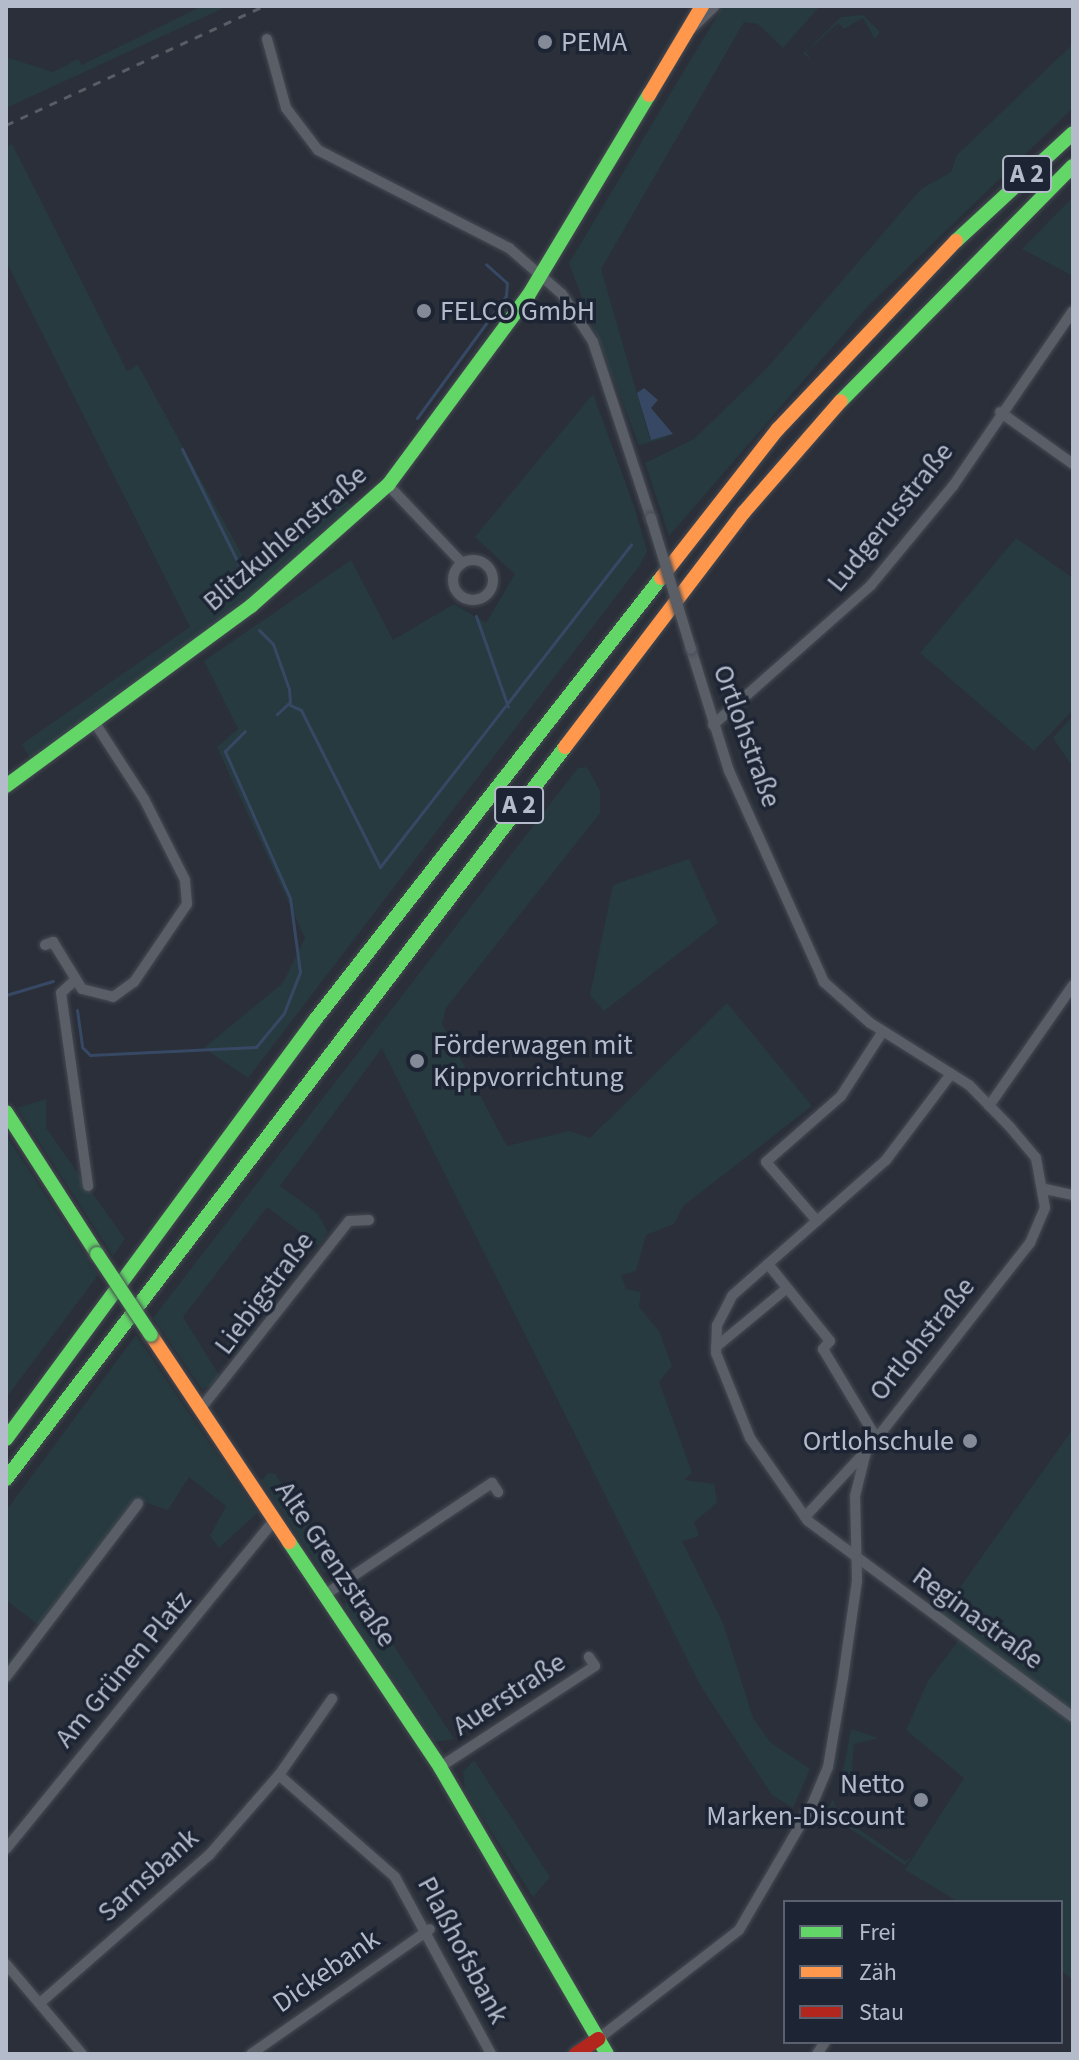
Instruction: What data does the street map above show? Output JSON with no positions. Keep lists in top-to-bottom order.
{
  "streets": {
    "main road": ["A 2", "Blitzkuhlenstraße", "Alte Grenzstraße"],
    "street": [
      "Ludgerusstraße",
      "Ortlohstraße",
      "Liebigstraße",
      "Reginastraße",
      "Am Grünen Platz",
      "Auerstraße",
      "Sarnsbank",
      "Plaßhofsbank",
      "Dickebank"
    ]
  },
  "crossings": [
    ["Ludgerusstraße", "Ortlohstraße"],
    ["Blitzkuhlenstraße", "Ortlohstraße"],
    ["Ortlohstraße", "Alte Grenzstraße"],
    ["Ortlohstraße", "Reginastraße"],
    ["Liebigstraße", "Alte Grenzstraße"],
    ["Alte Grenzstraße", "Am Grünen Platz"],
    ["Alte Grenzstraße", "Auerstraße"],
    ["Sarnsbank", "Plaßhofsbank"],
    ["Plaßhofsbank", "Dickebank"]
  ],
  "places": [
    "PEMA",
    "FELCO GmbH",
    "Förderwagen mit Kippvorrichtung",
    "Ortlohschule",
    "Netto Marken-Discount"
  ],
  "legend": ["Frei", "Zäh", "Stau"]
}
